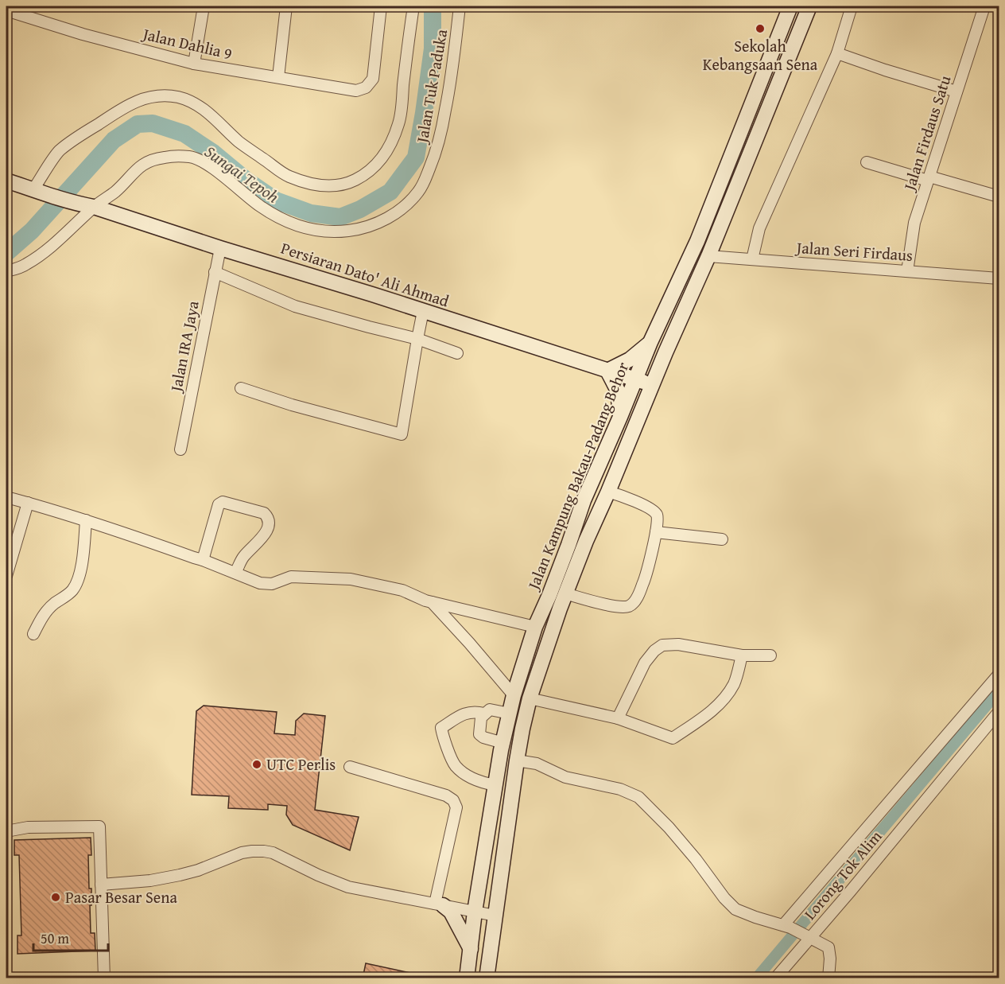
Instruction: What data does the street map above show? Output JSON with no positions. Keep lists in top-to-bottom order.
{
  "streets": {
    "street": [
      "Jalan Dahlia 9",
      "Jalan Tuk Paduka",
      "Jalan Firdaus Satu",
      "Jalan Seri Firdaus",
      "Persiaran Dato' Ali Ahmad",
      "Jalan IRA Jaya",
      "Jalan Kampung Bakau-Padang Behor",
      "Lorong Tok Alim"
    ]
  },
  "crossings": [
    ["Jalan Tuk Paduka", "Persiaran Dato' Ali Ahmad"],
    ["Jalan Firdaus Satu", "Jalan Seri Firdaus"],
    ["Jalan Seri Firdaus", "Jalan Kampung Bakau-Padang Behor"],
    ["Persiaran Dato' Ali Ahmad", "Jalan IRA Jaya"],
    ["Persiaran Dato' Ali Ahmad", "Jalan Kampung Bakau-Padang Behor"],
    ["Jalan Kampung Bakau-Padang Behor", "Lorong Tok Alim"]
  ],
  "water": ["Sungai Tepoh"],
  "places": ["Sekolah Kebangsaan Sena", "UTC Perlis", "Pasar Besar Sena"],
  "scale_bar": "50 m"
}
